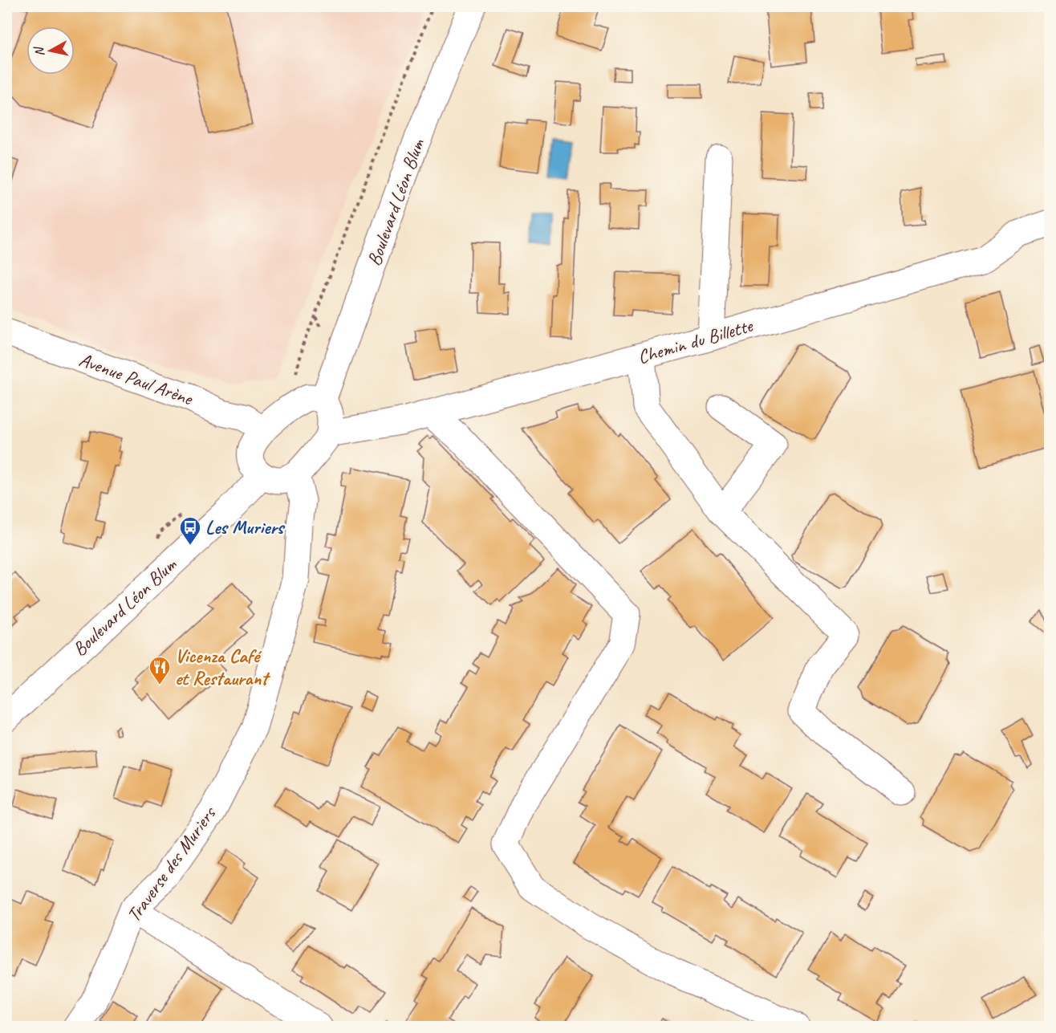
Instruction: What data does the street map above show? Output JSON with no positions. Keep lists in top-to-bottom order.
{
  "streets": {
    "street": [
      "Boulevard Léon Blum",
      "Chemin du Billette",
      "Avenue Paul Arène",
      "Traverse des Muriers"
    ]
  },
  "places": {
    "bus stop": ["Les Muriers"],
    "restaurant": ["Vicenza Café et Restaurant"]
  },
  "north": "left"
}
